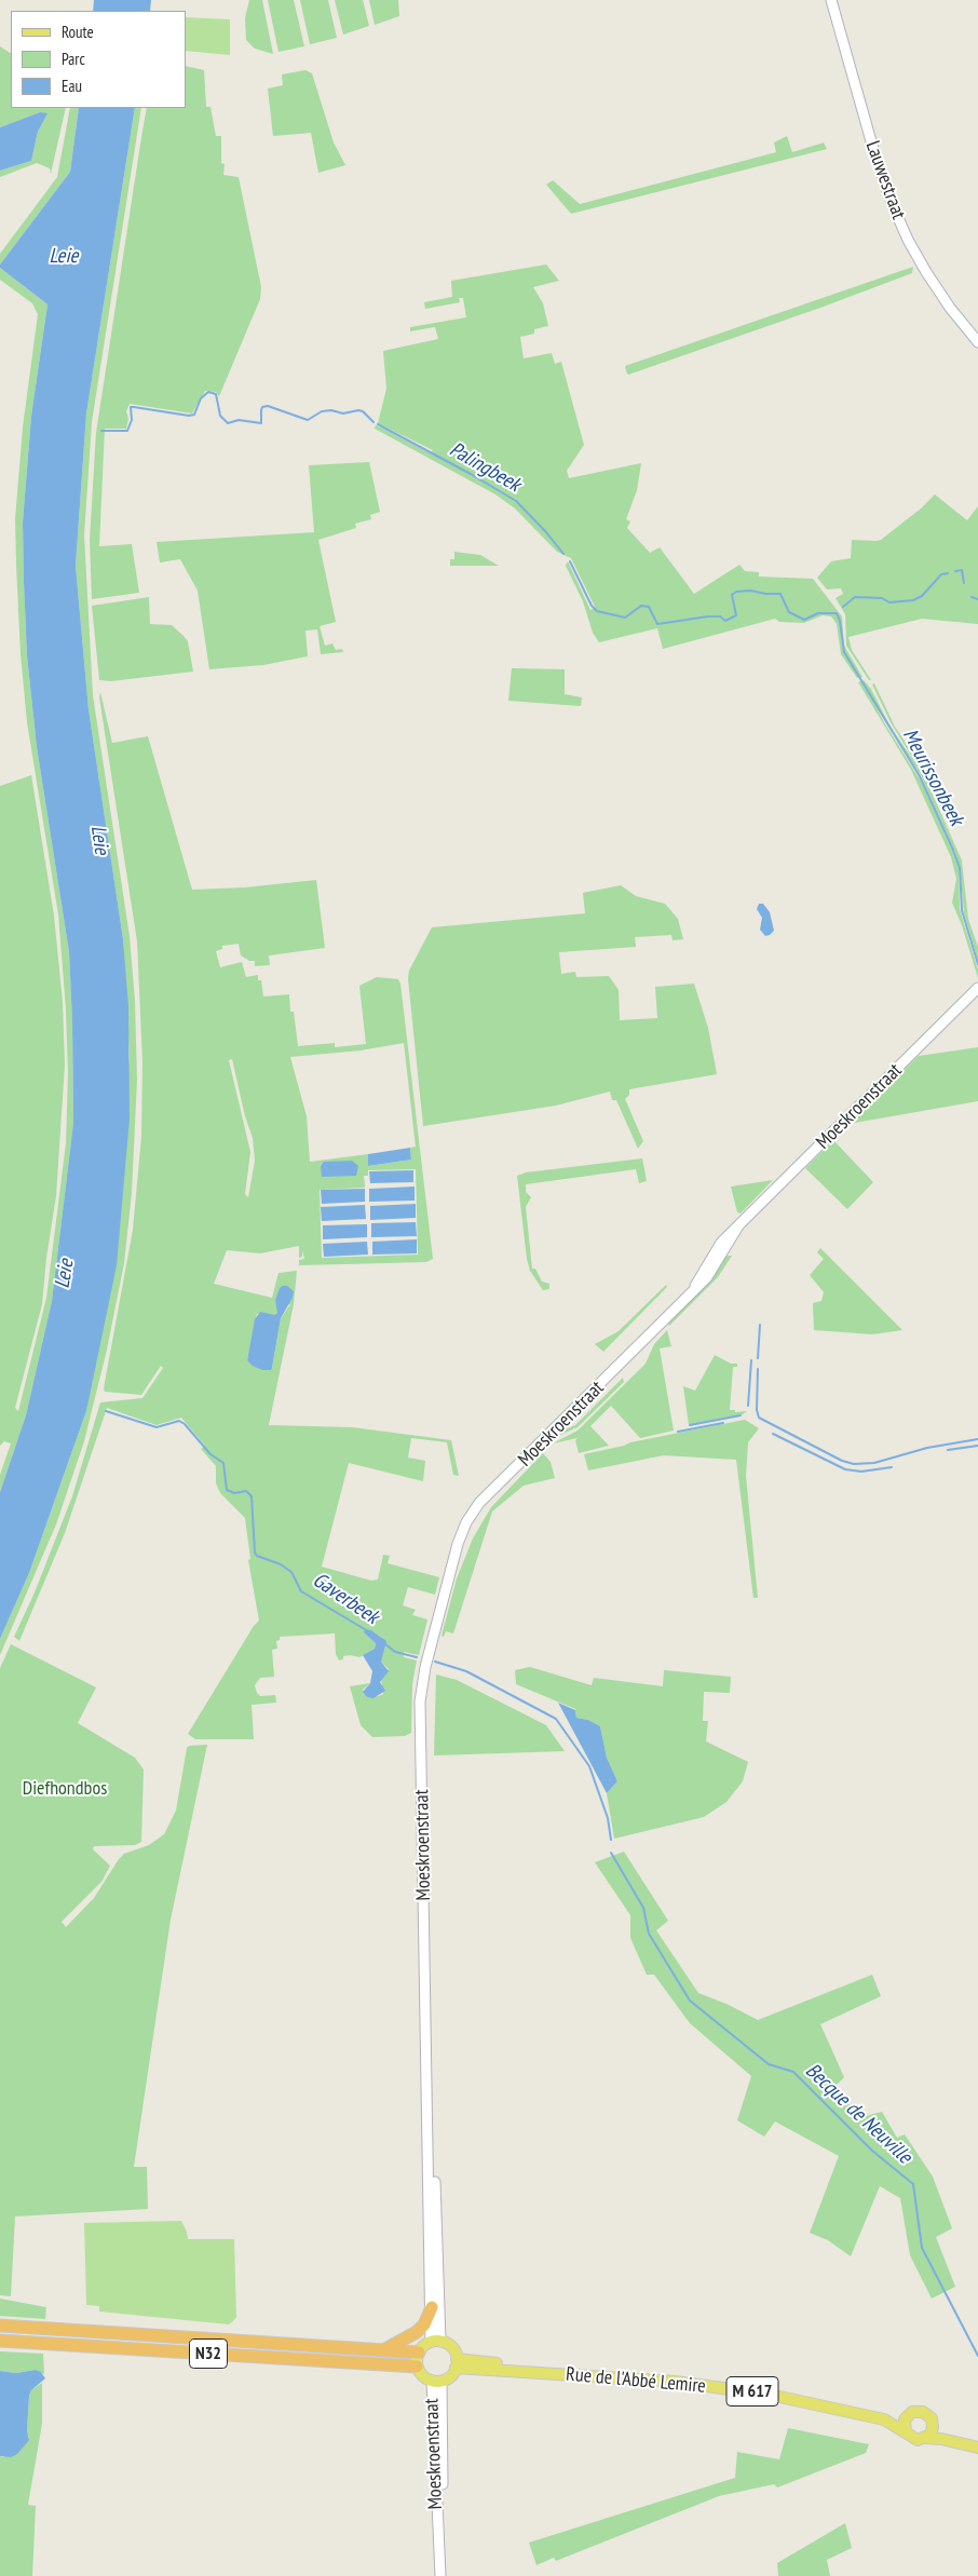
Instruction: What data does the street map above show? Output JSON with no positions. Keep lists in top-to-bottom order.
{
  "streets": {
    "highway": ["N32"],
    "main road": [
      "Lauwestraat",
      "Moeskroenstraat",
      "Rue de l'Abbé Lemire",
      "M 617"
    ]
  },
  "crossings": [
    ["Moeskroenstraat", "N32"],
    ["Moeskroenstraat", "Rue de l'Abbé Lemire"],
    ["N32", "Rue de l'Abbé Lemire"]
  ],
  "water": [
    "Leie",
    "Palingbeek",
    "Meurissonbeek",
    "Gaverbeek",
    "Becque de Neuville"
  ],
  "parks": ["Diefhondbos"],
  "legend": ["Route", "Parc", "Eau"]
}
